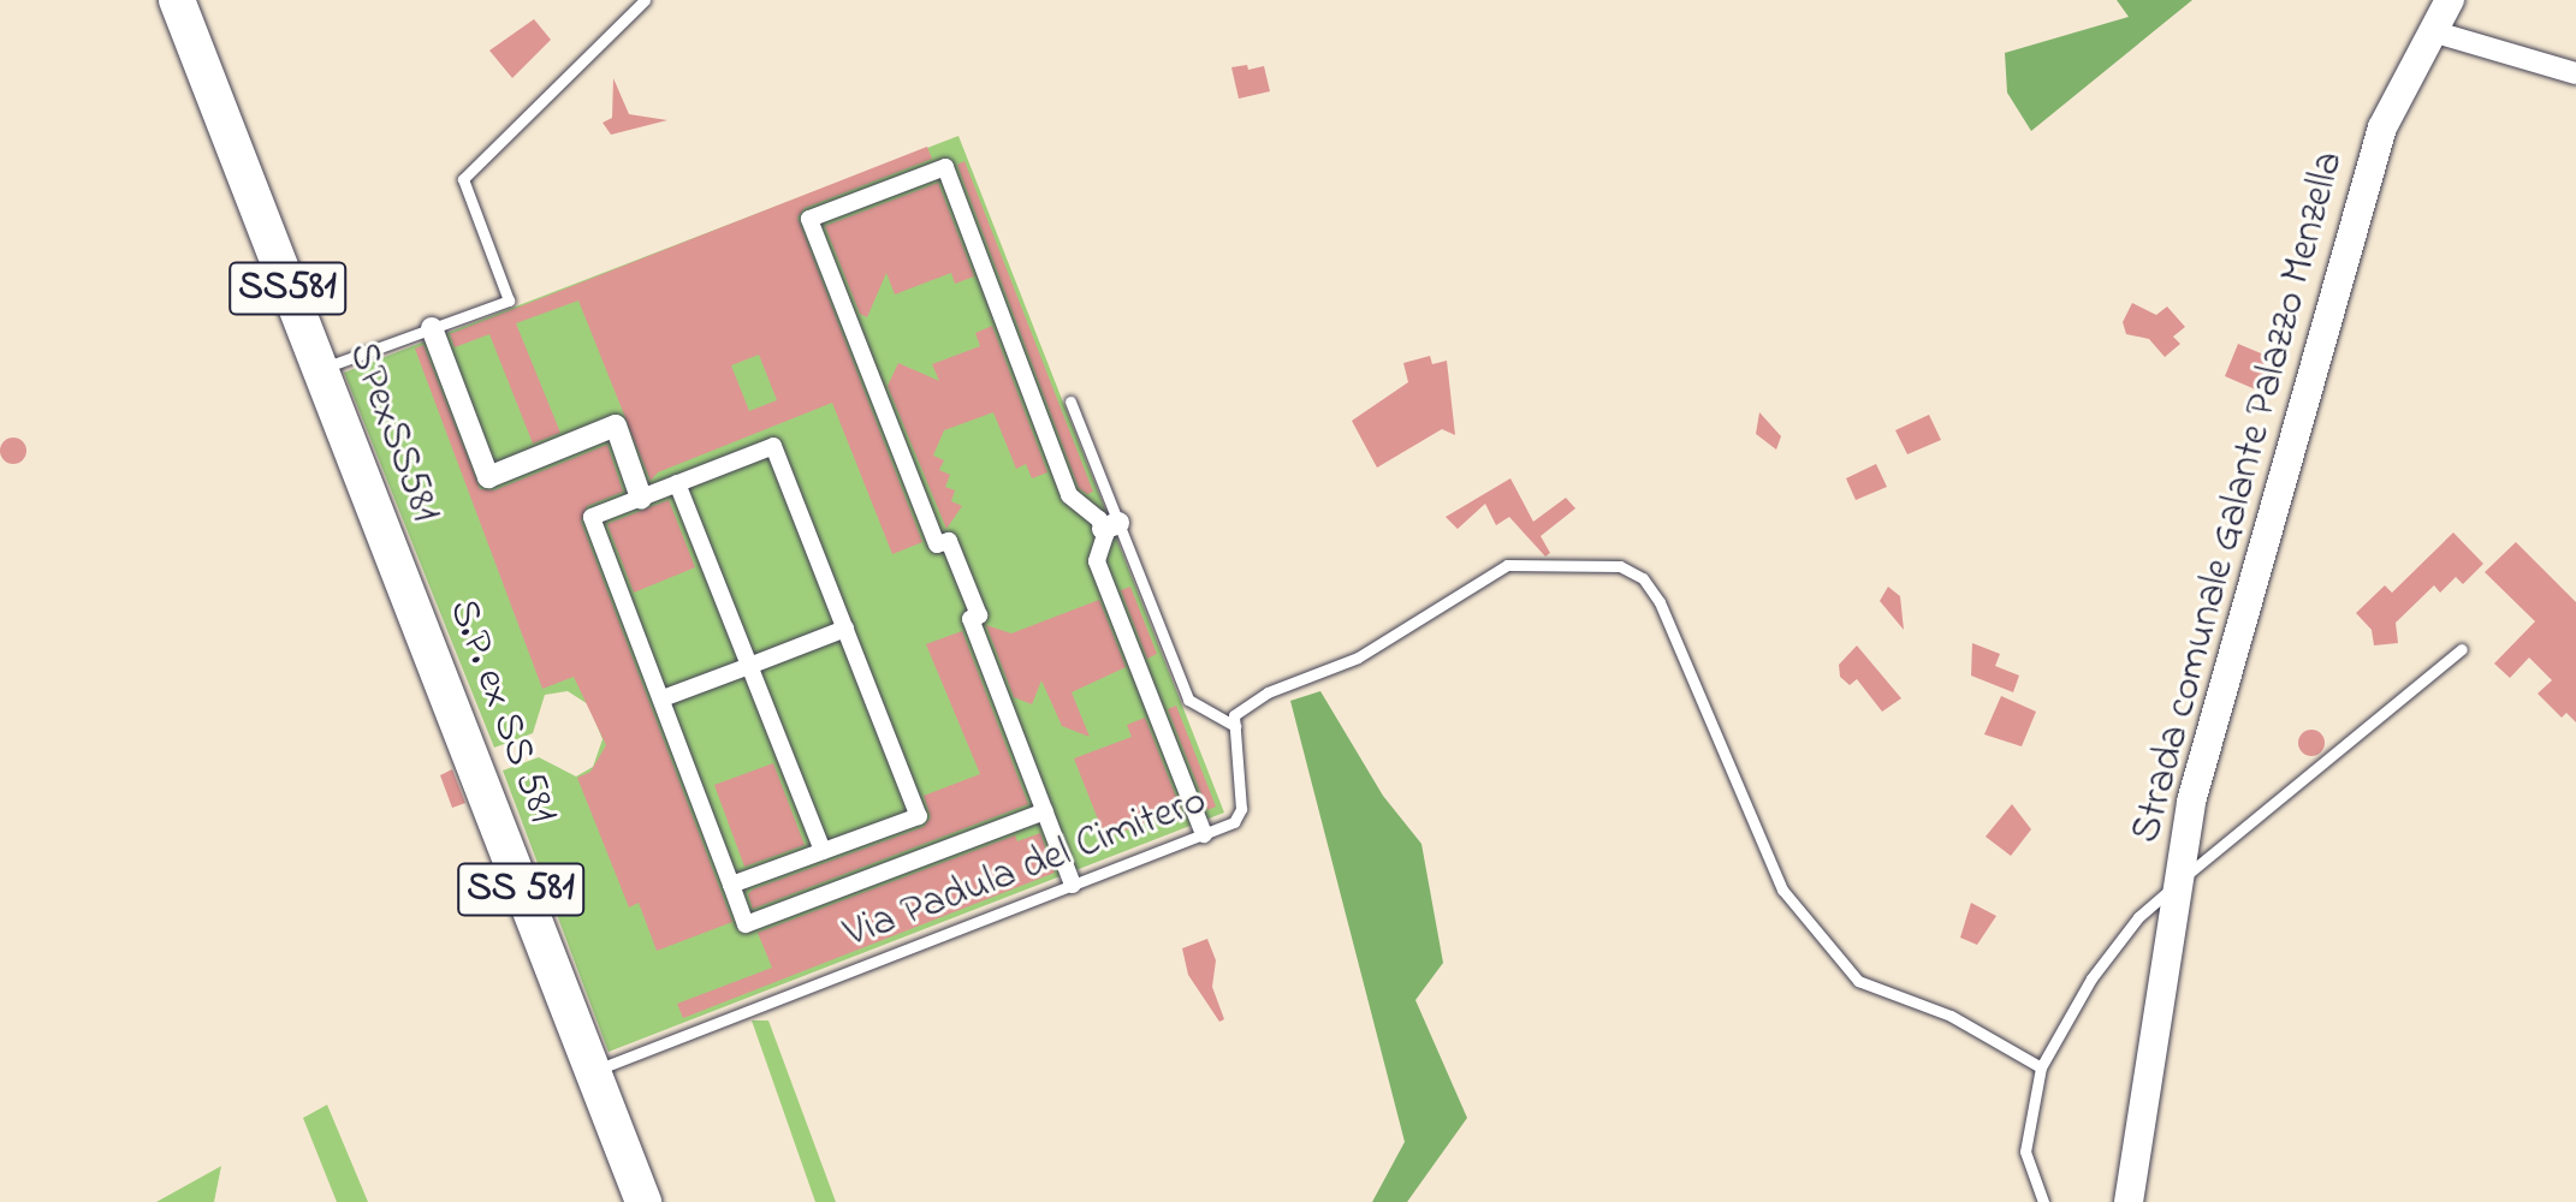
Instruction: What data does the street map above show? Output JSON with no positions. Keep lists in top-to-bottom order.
{
  "streets": {
    "main road": [
      "SS581",
      "SPexSS581",
      "S.P. ex SS 581",
      "SS 581"
    ],
    "street": ["Strada comunale Galante Palazzo Menzella"],
    "lane": ["Via Padula del Cimitero"]
  },
  "crossings": [
    ["SPexSS581", "S.P. ex SS 581"],
    ["S.P. ex SS 581", "Via Padula del Cimitero"]
  ]
}
